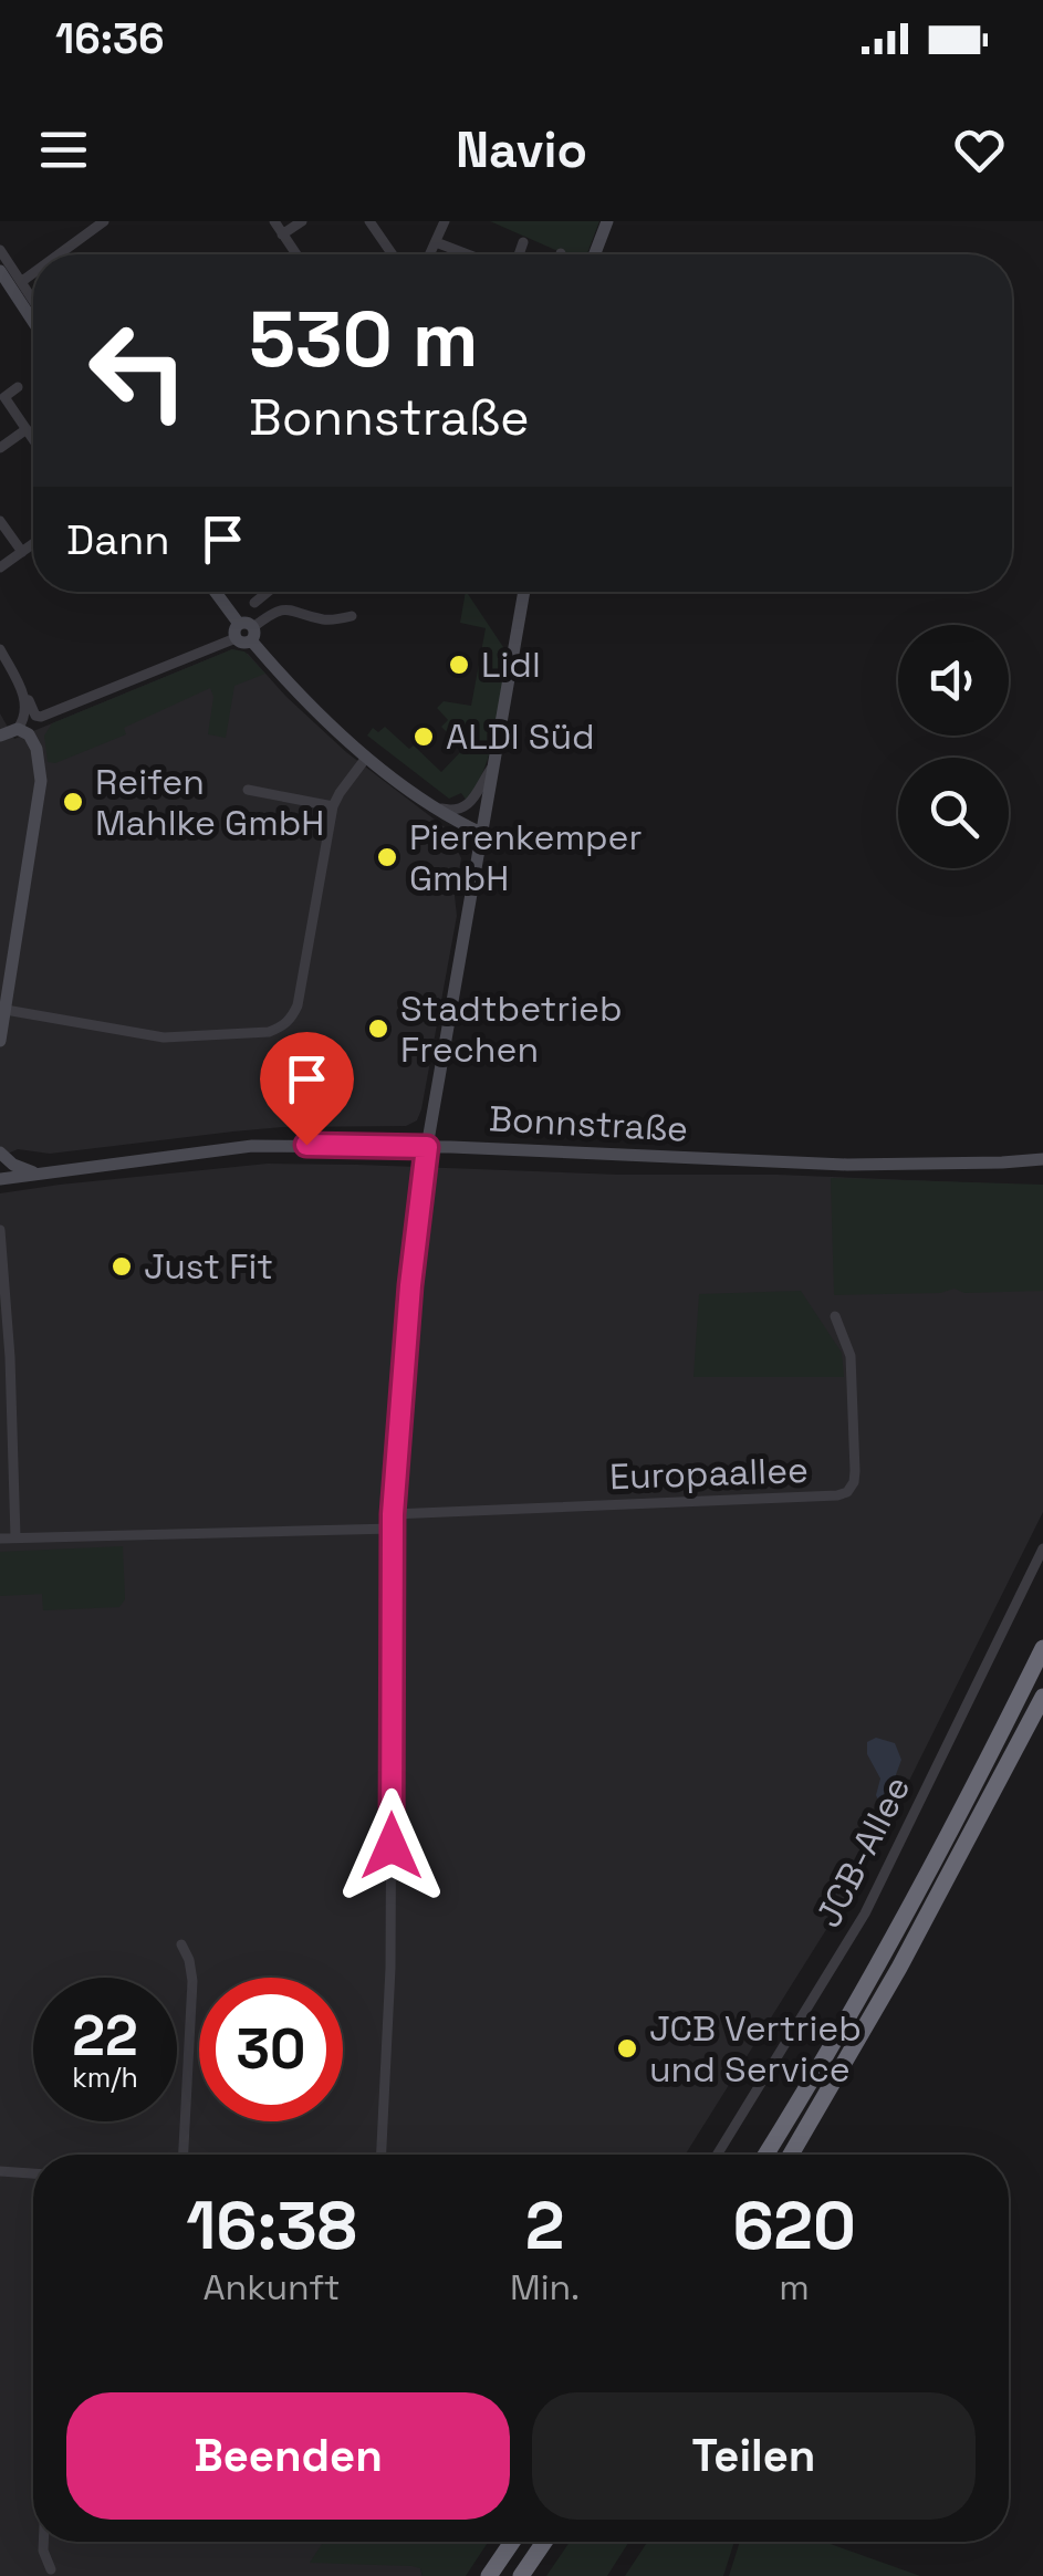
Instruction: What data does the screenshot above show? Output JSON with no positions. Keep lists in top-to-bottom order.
{
  "streets": {
    "street": ["Bonnstraße", "Europaallee", "JCB-Allee"]
  },
  "places": [
    "Lidl",
    "ALDI Süd",
    "Reifen Mahlke GmbH",
    "Pierenkemper GmbH",
    "Stadtbetrieb Frechen",
    "Just Fit",
    "JCB Vertrieb und Service"
  ],
  "page": {
    "status": "16:36",
    "header": "Navio",
    "turn": ["530 m", "Bonnstraße"],
    "then": "Dann",
    "speed": "22 km/h",
    "limit": "30",
    "eta": [
      "16:38",
      "Ankunft",
      "2",
      "Min.",
      "620",
      "m"
    ],
    "buttons": ["Beenden", "Teilen"]
  }
}
